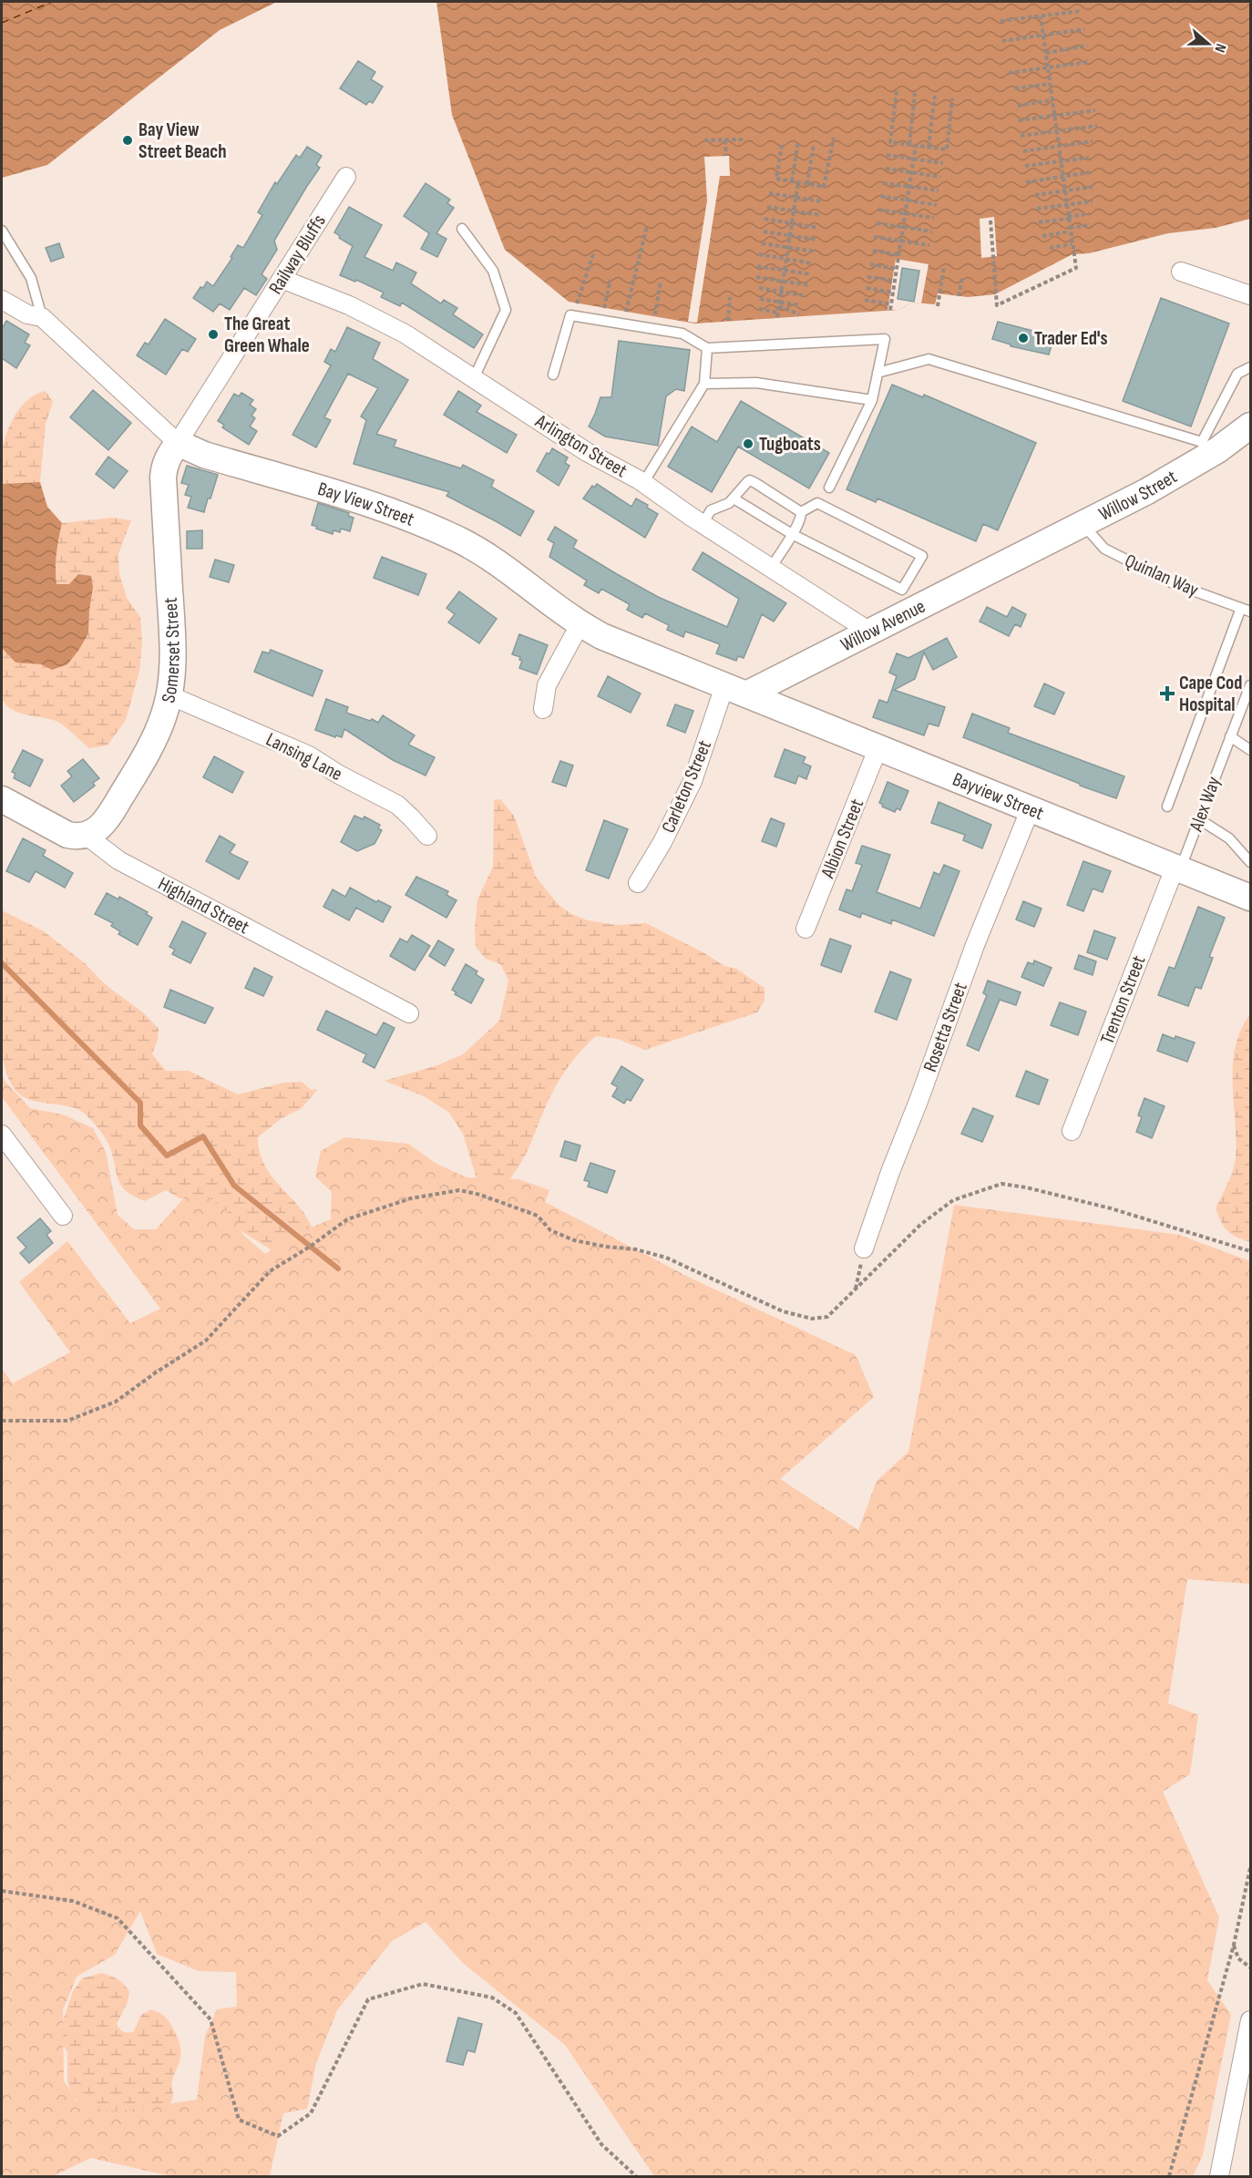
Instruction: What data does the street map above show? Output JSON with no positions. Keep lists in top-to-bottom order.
{
  "streets": {
    "street": [
      "Railway Bluffs",
      "Arlington Street",
      "Willow Street",
      "Bay View Street",
      "Willow Avenue",
      "Somerset Street",
      "Lansing Lane",
      "Carleton Street",
      "Bayview Street",
      "Albion Street",
      "Highland Street",
      "Trenton Street",
      "Rosetta Street"
    ],
    "lane": ["Quinlan Way", "Alex Way"]
  },
  "crossings": [
    ["Railway Bluffs", "Arlington Street"],
    ["Railway Bluffs", "Bay View Street"],
    ["Railway Bluffs", "Somerset Street"],
    ["Arlington Street", "Willow Avenue"],
    ["Willow Street", "Quinlan Way"],
    ["Willow Street", "Willow Avenue"],
    ["Bay View Street", "Willow Avenue"],
    ["Bay View Street", "Somerset Street"],
    ["Bay View Street", "Carleton Street"],
    ["Bay View Street", "Bayview Street"],
    ["Willow Avenue", "Carleton Street"],
    ["Willow Avenue", "Bayview Street"],
    ["Somerset Street", "Lansing Lane"],
    ["Somerset Street", "Highland Street"],
    ["Carleton Street", "Bayview Street"],
    ["Bayview Street", "Alex Way"],
    ["Bayview Street", "Albion Street"],
    ["Bayview Street", "Trenton Street"],
    ["Bayview Street", "Rosetta Street"],
    ["Alex Way", "Trenton Street"]
  ],
  "places": {
    "other": [
      "Bay View Street Beach",
      "The Great Green Whale",
      "Trader Ed's",
      "Tugboats"
    ],
    "health": ["Cape Cod Hospital"]
  },
  "north": "right"
}
